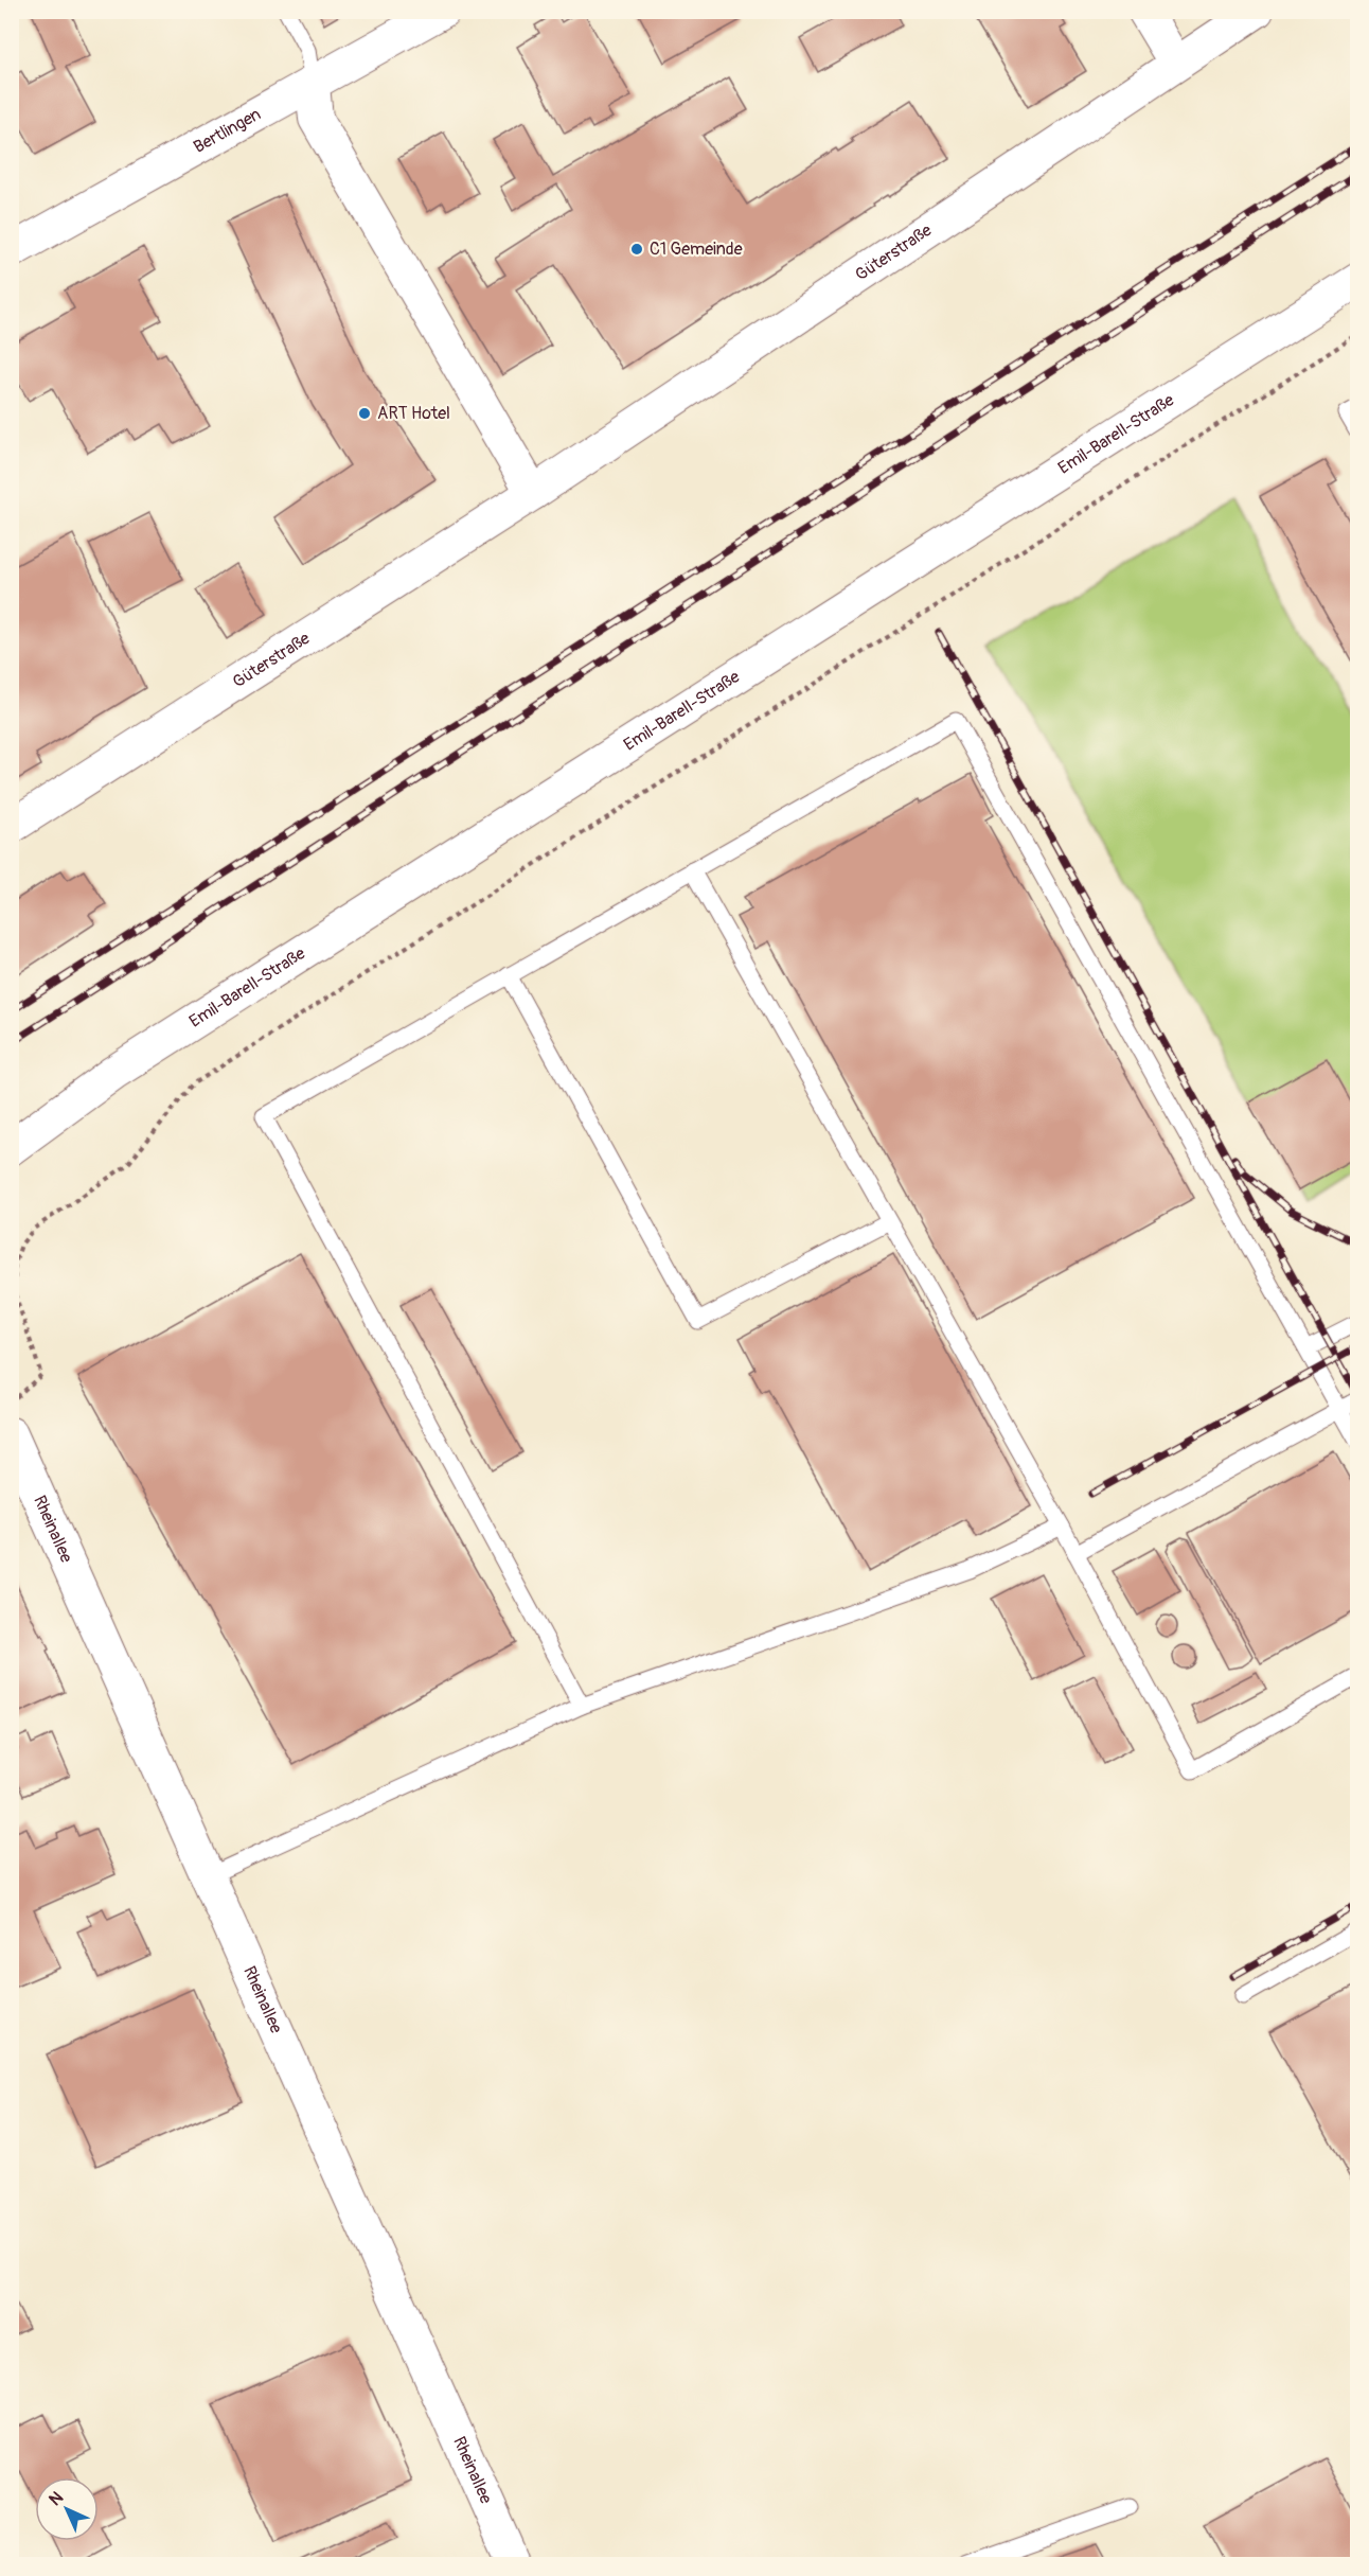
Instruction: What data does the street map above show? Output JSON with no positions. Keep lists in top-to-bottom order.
{
  "streets": {
    "street": [
      "Bertlingen",
      "Güterstraße",
      "Emil-Barell-Straße",
      "Rheinallee"
    ]
  },
  "places": ["C1 Gemeinde", "ART Hotel"],
  "north": "top left"
}
